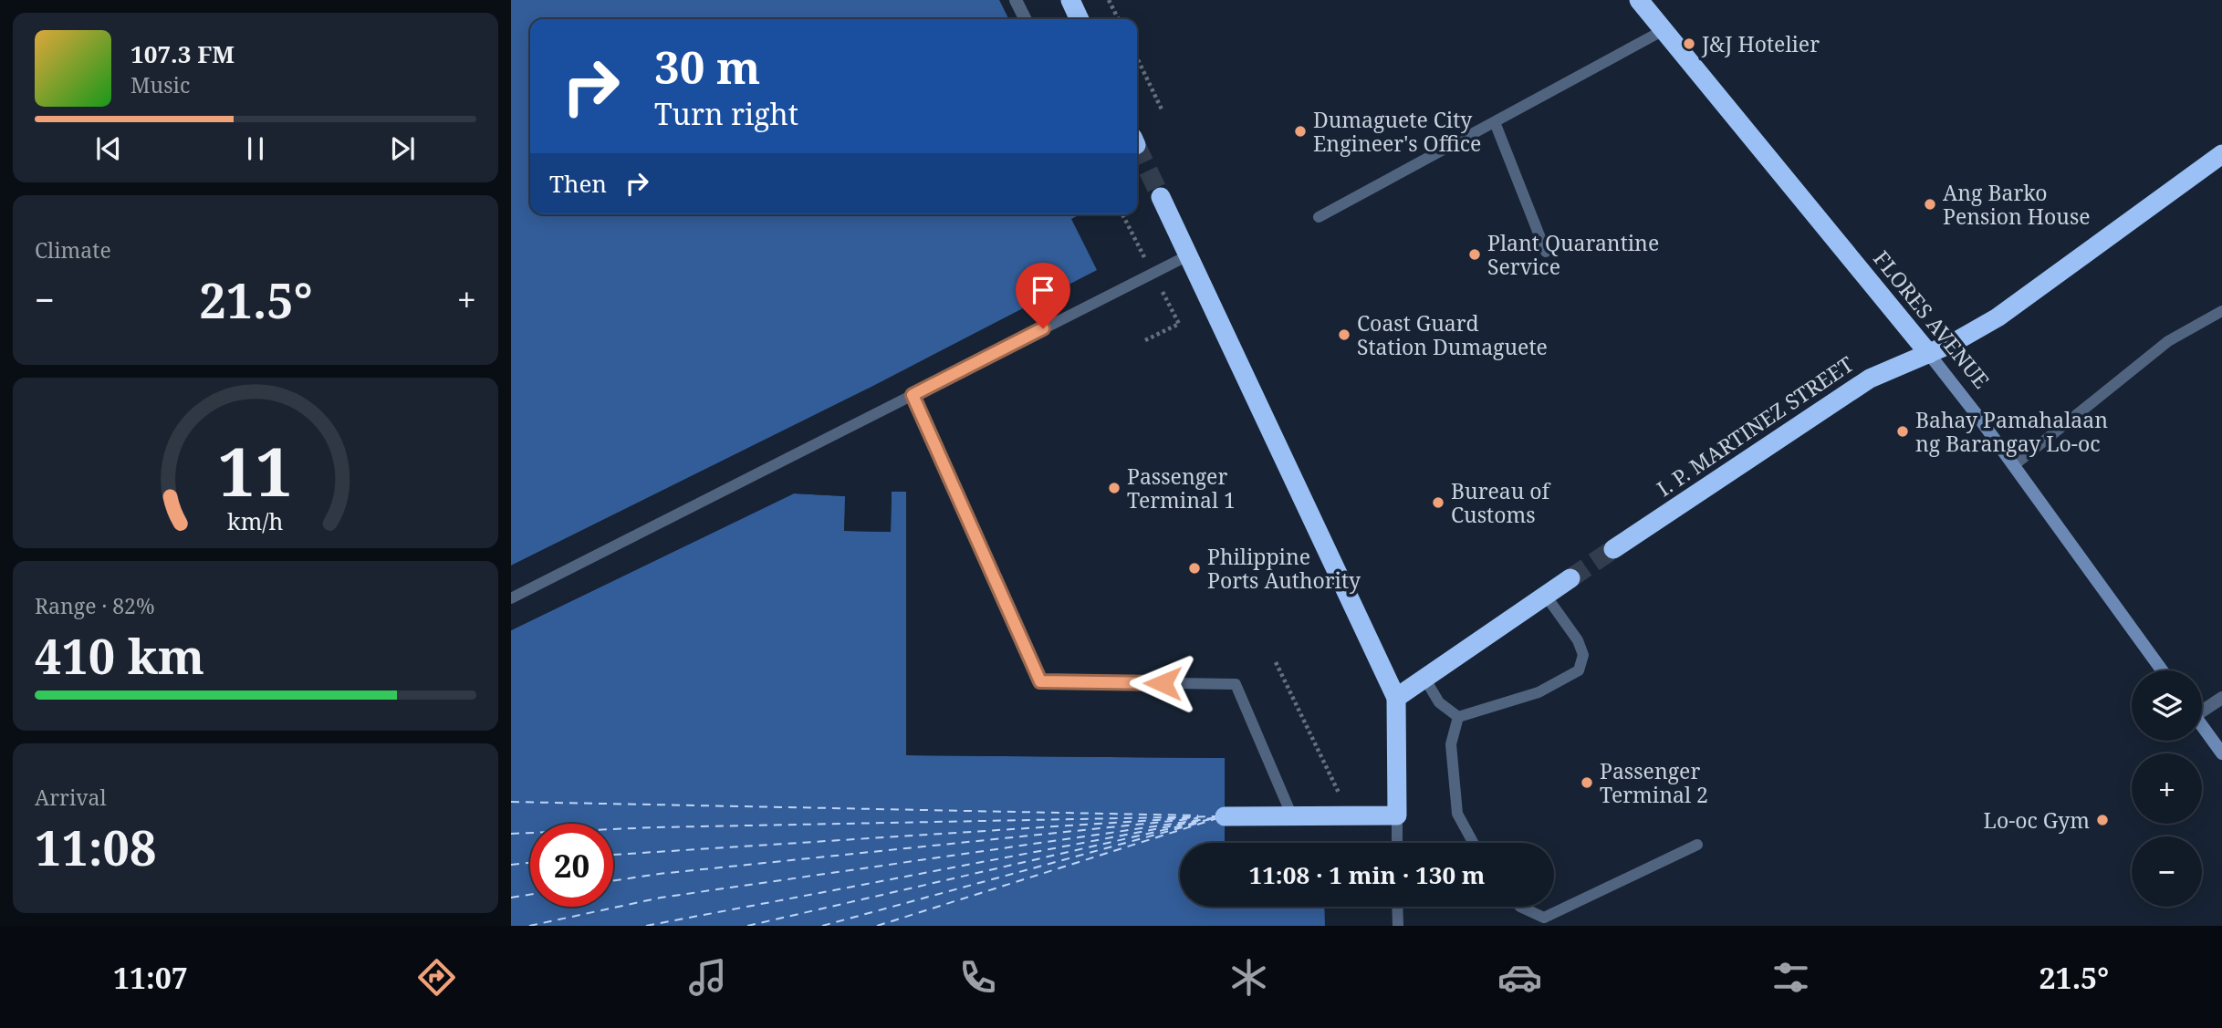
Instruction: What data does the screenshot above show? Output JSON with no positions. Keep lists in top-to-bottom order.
{
  "streets": {
    "highway": ["FLORES AVENUE", "I. P. MARTINEZ STREET"]
  },
  "crossings": [
    ["FLORES AVENUE", "I. P. MARTINEZ STREET"]
  ],
  "places": [
    "J&J Hotelier",
    "Dumaguete City Engineer's Office",
    "Ang Barko Pension House",
    "Plant Quarantine Service",
    "Coast Guard Station Dumaguete",
    "Bahay Pamahalaan ng Barangay Lo-oc",
    "Passenger Terminal 1",
    "Bureau of Customs",
    "Philippine Ports Authority",
    "Passenger Terminal 2",
    "Lo-oc Gym"
  ],
  "page": {
    "turn": ["30 m", "Turn right"],
    "song": ["107.3 FM", "Music"],
    "then": "Then",
    "tile": [
      "Climate",
      ["Range · 82%", "410 km"],
      ["Arrival", "11:08"]
    ],
    "heat": ["−", "21.5°", "+"],
    "map_buttons": ["+", "−"],
    "limit": "20",
    "trip": "11:08 · 1 min · 130 m",
    "tabs": ["11:07", "21.5°"],
    "gauge": ["11", "km/h"]
  }
}
